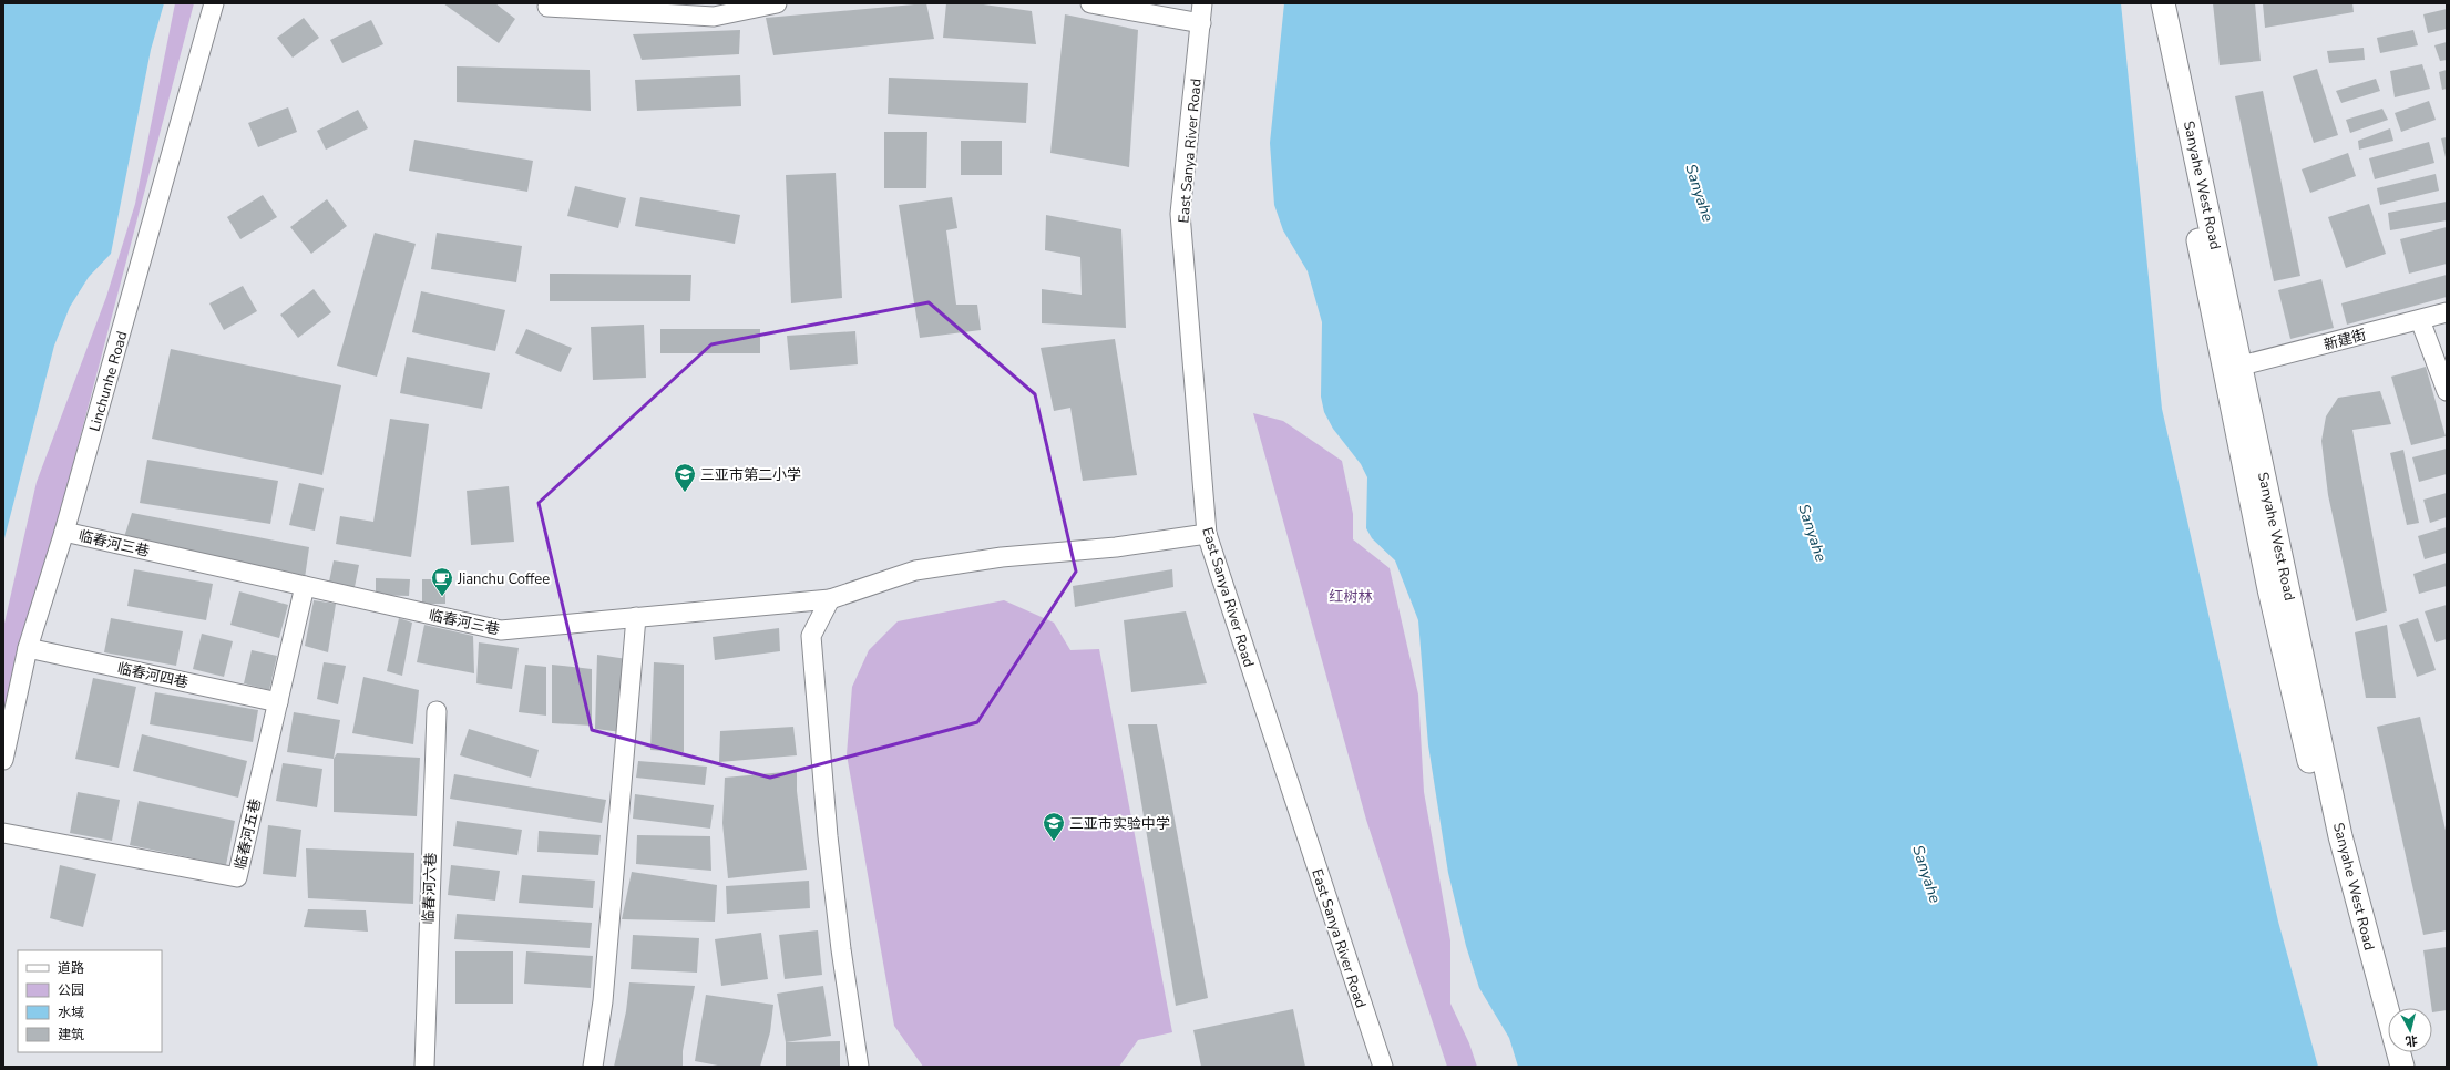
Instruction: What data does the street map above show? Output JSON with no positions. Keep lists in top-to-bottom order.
{
  "streets": {
    "main road": ["Sanyahe West Road"],
    "street": [
      "East Sanya River Road",
      "新建街",
      "Linchunhe Road",
      "临春河三巷",
      "临春河四巷",
      "临春河五巷",
      "临春河六巷"
    ]
  },
  "crossings": [
    ["East Sanya River Road", "临春河三巷"],
    ["Sanyahe West Road", "新建街"],
    ["Linchunhe Road", "临春河三巷"],
    ["Linchunhe Road", "临春河四巷"],
    ["临春河三巷", "临春河五巷"],
    ["临春河四巷", "临春河五巷"]
  ],
  "water": ["Sanyahe"],
  "parks": ["红树林"],
  "places": {
    "school or university": ["三亚市第二小学", "三亚市实验中学"],
    "cafe": ["Jianchu Coffee"]
  },
  "legend": [
    "道路",
    "公园",
    "水域",
    "建筑"
  ],
  "north": "bottom"
}
